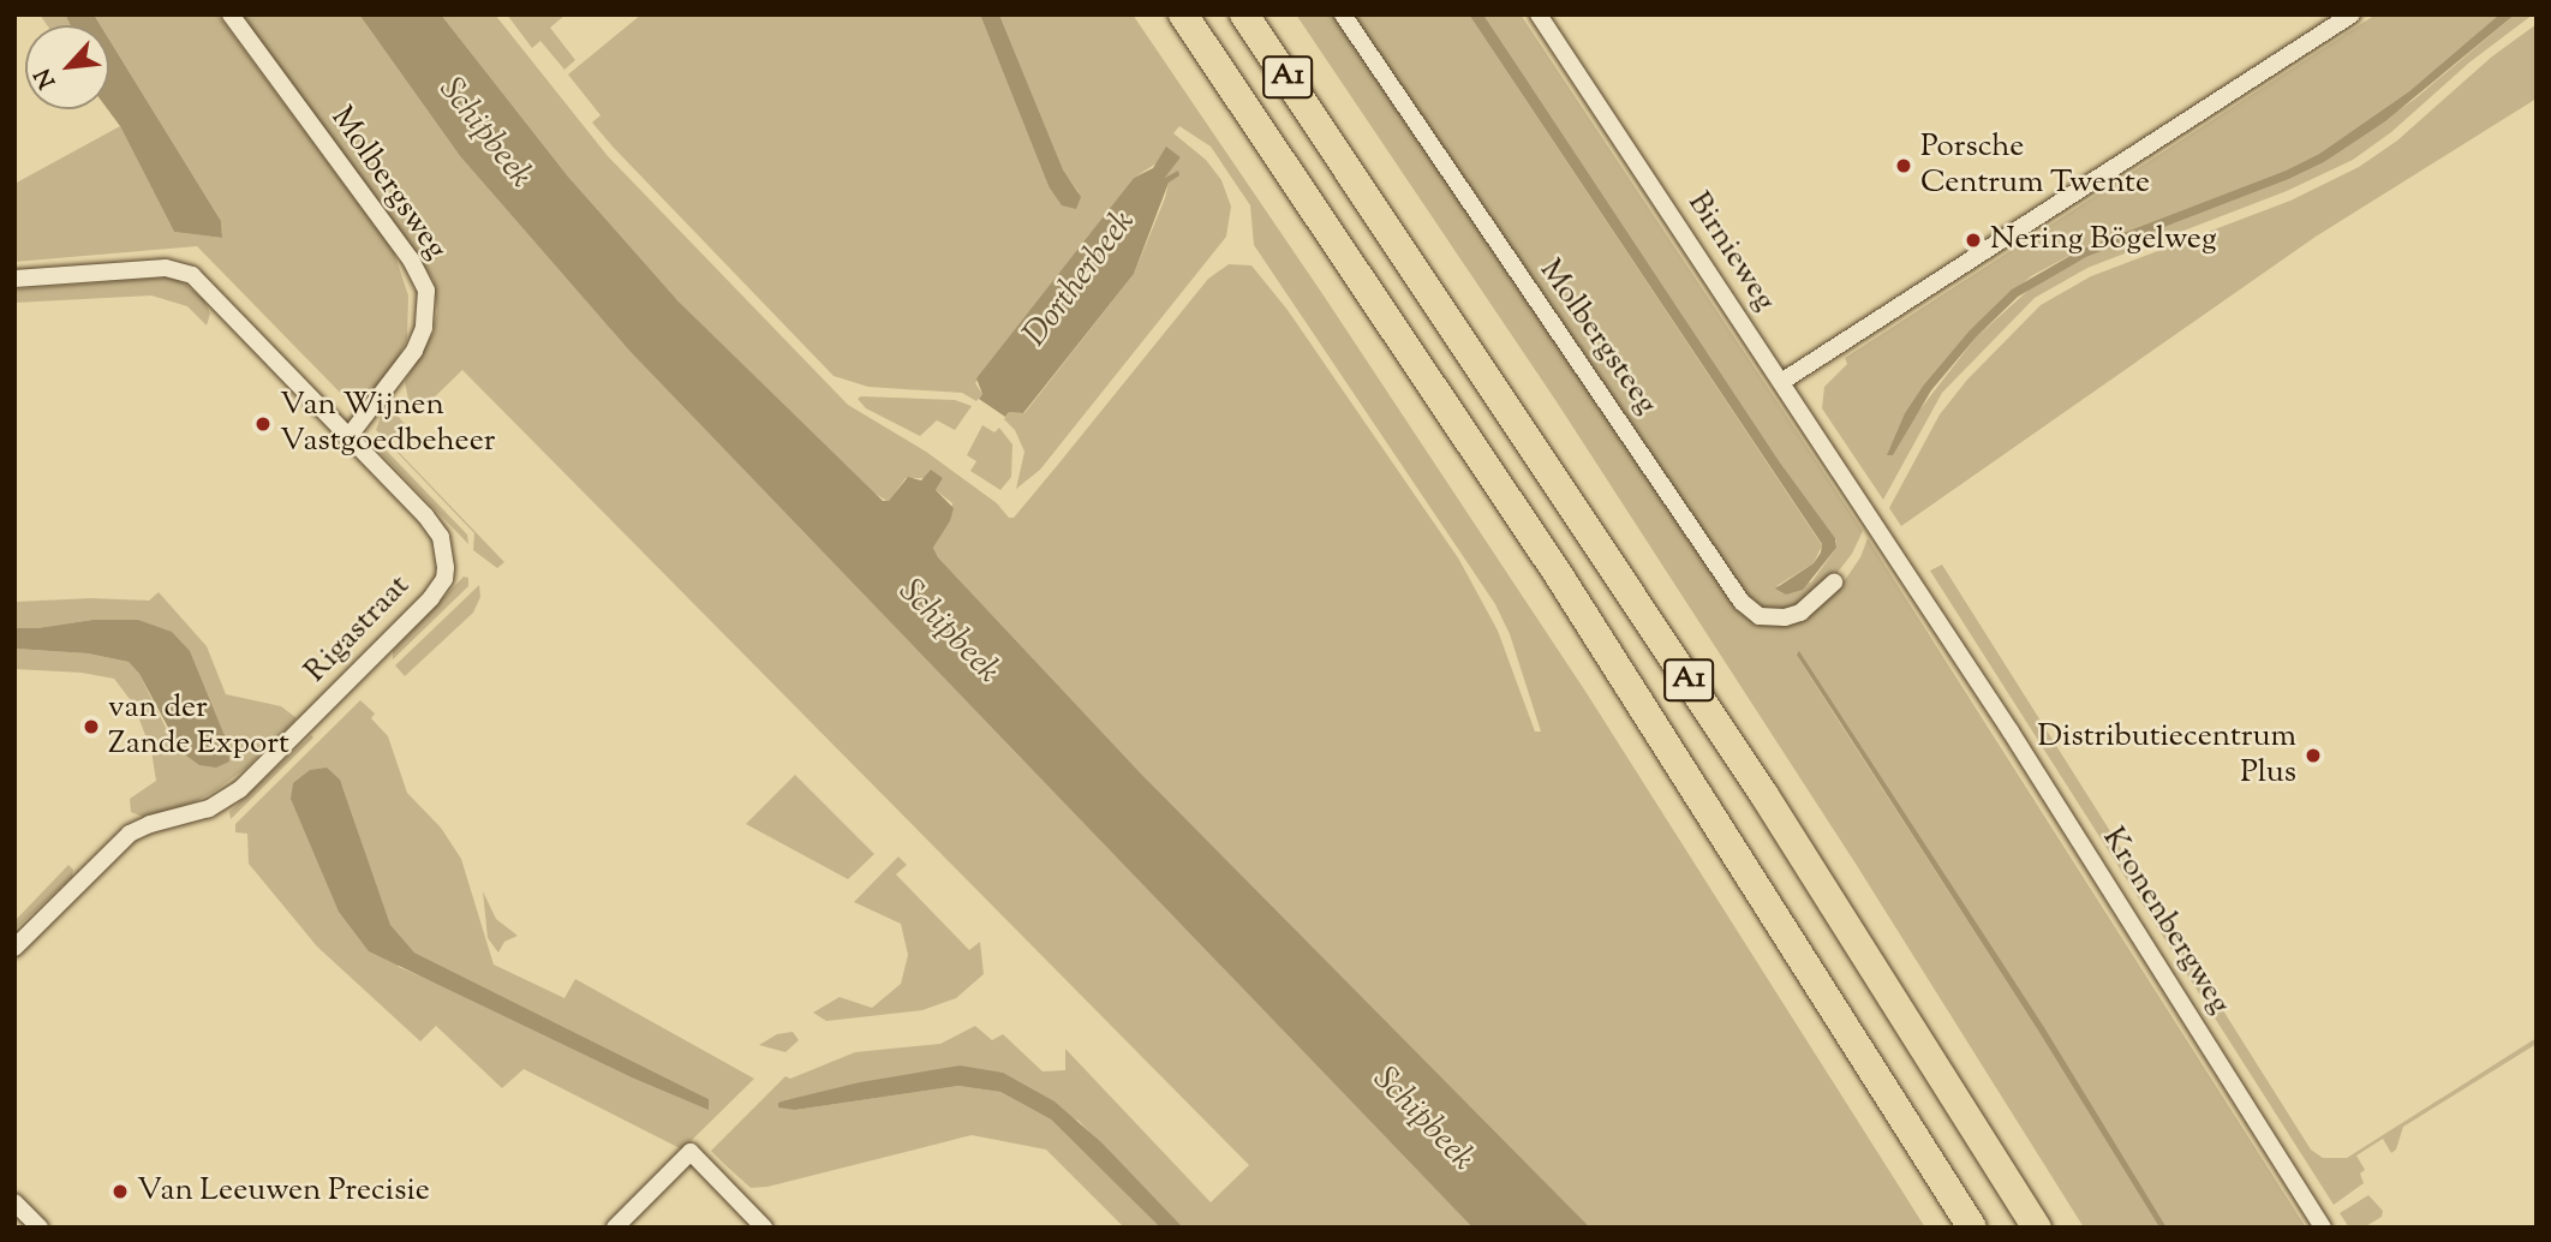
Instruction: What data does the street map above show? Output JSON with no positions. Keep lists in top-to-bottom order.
{
  "streets": {
    "highway": ["A1"],
    "street": [
      "Molbergsweg",
      "Birnieweg",
      "Molbergsteeg",
      "Rigastraat",
      "Kronenbergweg"
    ]
  },
  "crossings": [
    ["Molbergsweg", "Rigastraat"],
    ["Birnieweg", "Kronenbergweg"]
  ],
  "water": ["Schipbeek", "Dortherbeek"],
  "places": [
    "Porsche Centrum Twente",
    "Nering Bögelweg",
    "Van Wijnen Vastgoedbeheer",
    "van der Zande Export",
    "Distributiecentrum Plus",
    "Van Leeuwen Precisie"
  ],
  "north": "bottom left"
}
